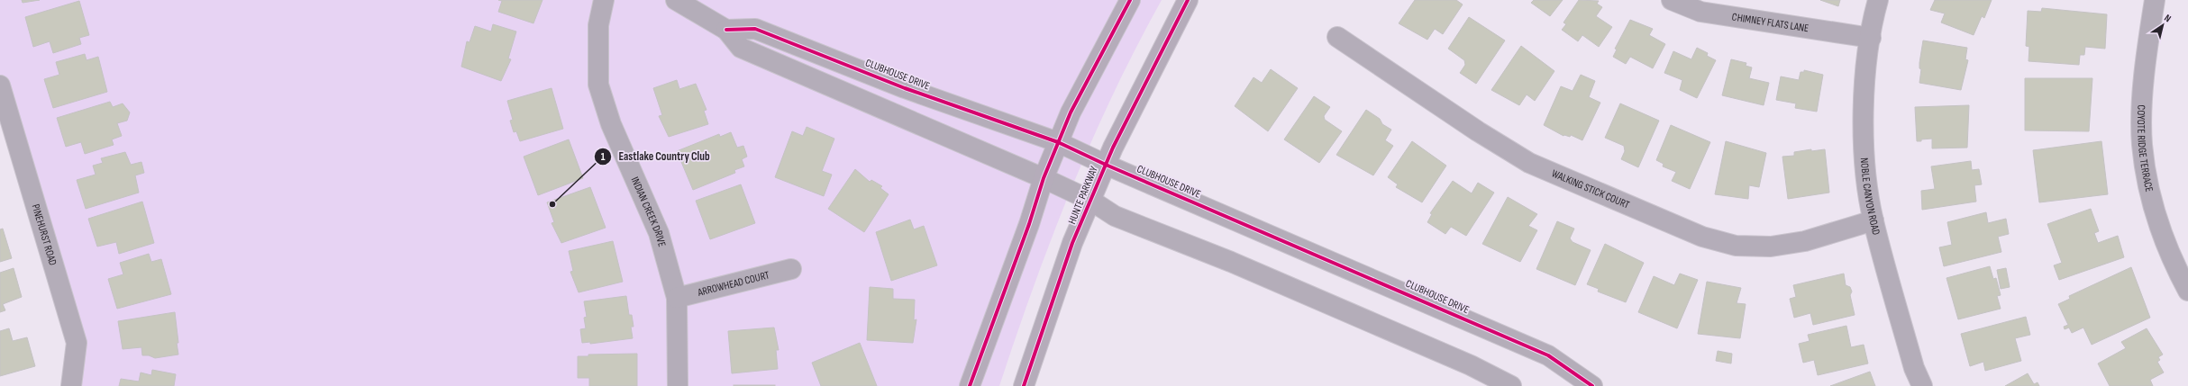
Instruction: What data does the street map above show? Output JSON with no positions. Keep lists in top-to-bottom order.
{
  "streets": {
    "main road": ["HUNTE PARKWAY"],
    "street": [
      "CHIMNEY FLATS LANE",
      "CLUBHOUSE DRIVE",
      "COYOTE RIDGE TERRACE",
      "WALKING STICK COURT",
      "NOBLE CANYON ROAD",
      "INDIAN CREEK DRIVE",
      "PINEHURST ROAD",
      "ARROWHEAD COURT"
    ]
  },
  "crossings": [
    ["CHIMNEY FLATS LANE", "NOBLE CANYON ROAD"],
    ["CLUBHOUSE DRIVE", "HUNTE PARKWAY"],
    ["WALKING STICK COURT", "NOBLE CANYON ROAD"],
    ["INDIAN CREEK DRIVE", "ARROWHEAD COURT"]
  ],
  "places": ["Eastlake Country Club"],
  "north": "top right"
}
